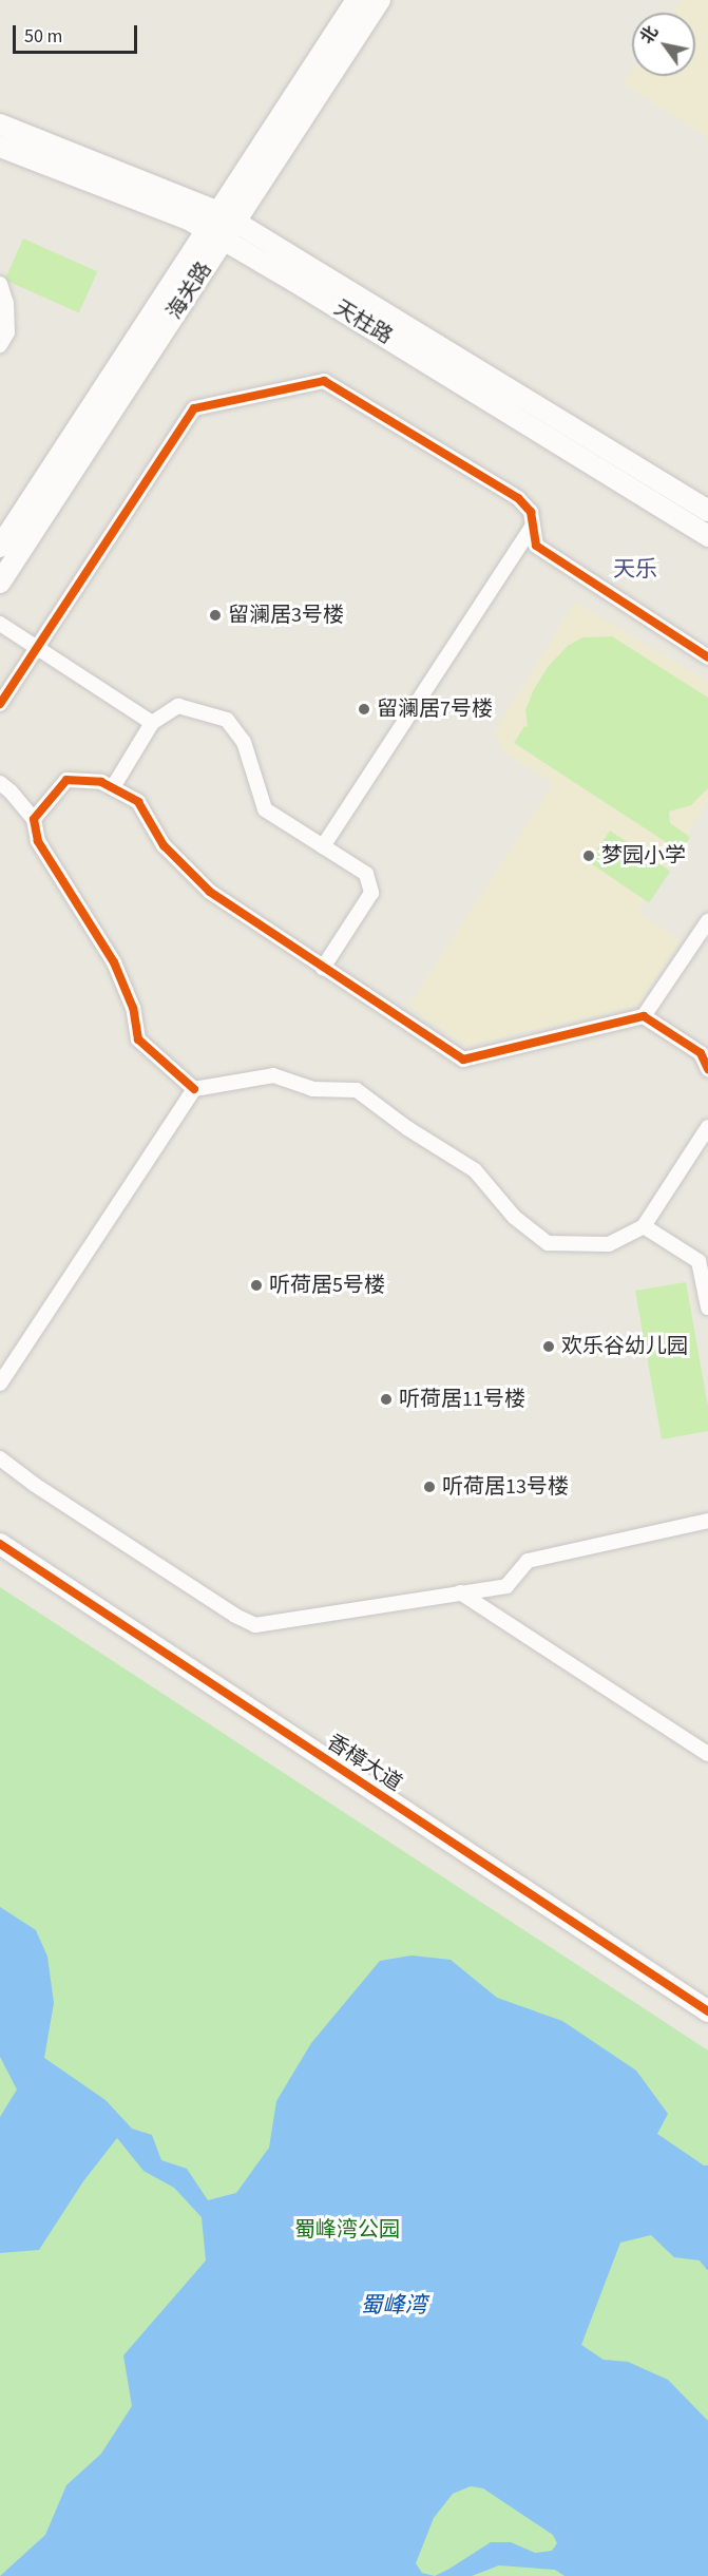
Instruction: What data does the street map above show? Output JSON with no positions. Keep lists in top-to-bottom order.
{
  "streets": {
    "street": ["海关路", "天柱路", "香樟大道"]
  },
  "crossings": [
    ["海关路", "天柱路"]
  ],
  "districts": ["天乐"],
  "water": ["蜀峰湾"],
  "parks": ["蜀峰湾公园"],
  "places": [
    "留澜居3号楼",
    "留澜居7号楼",
    "梦园小学",
    "听荷居5号楼",
    "欢乐谷幼儿园",
    "听荷居11号楼",
    "听荷居13号楼"
  ],
  "scale_bar": "50 m",
  "north": "top left"
}
